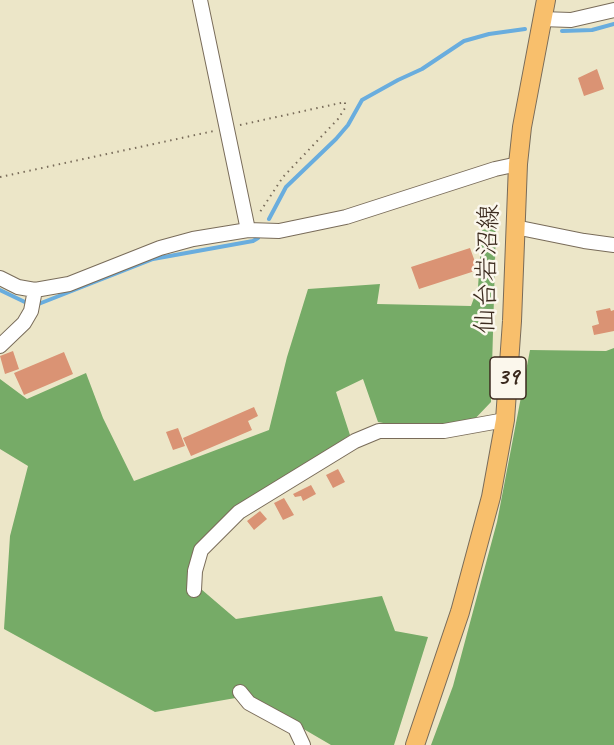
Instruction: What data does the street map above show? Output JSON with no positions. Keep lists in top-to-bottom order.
{
  "streets": {
    "main road": ["仙台岩沼線", "39"]
  }
}
